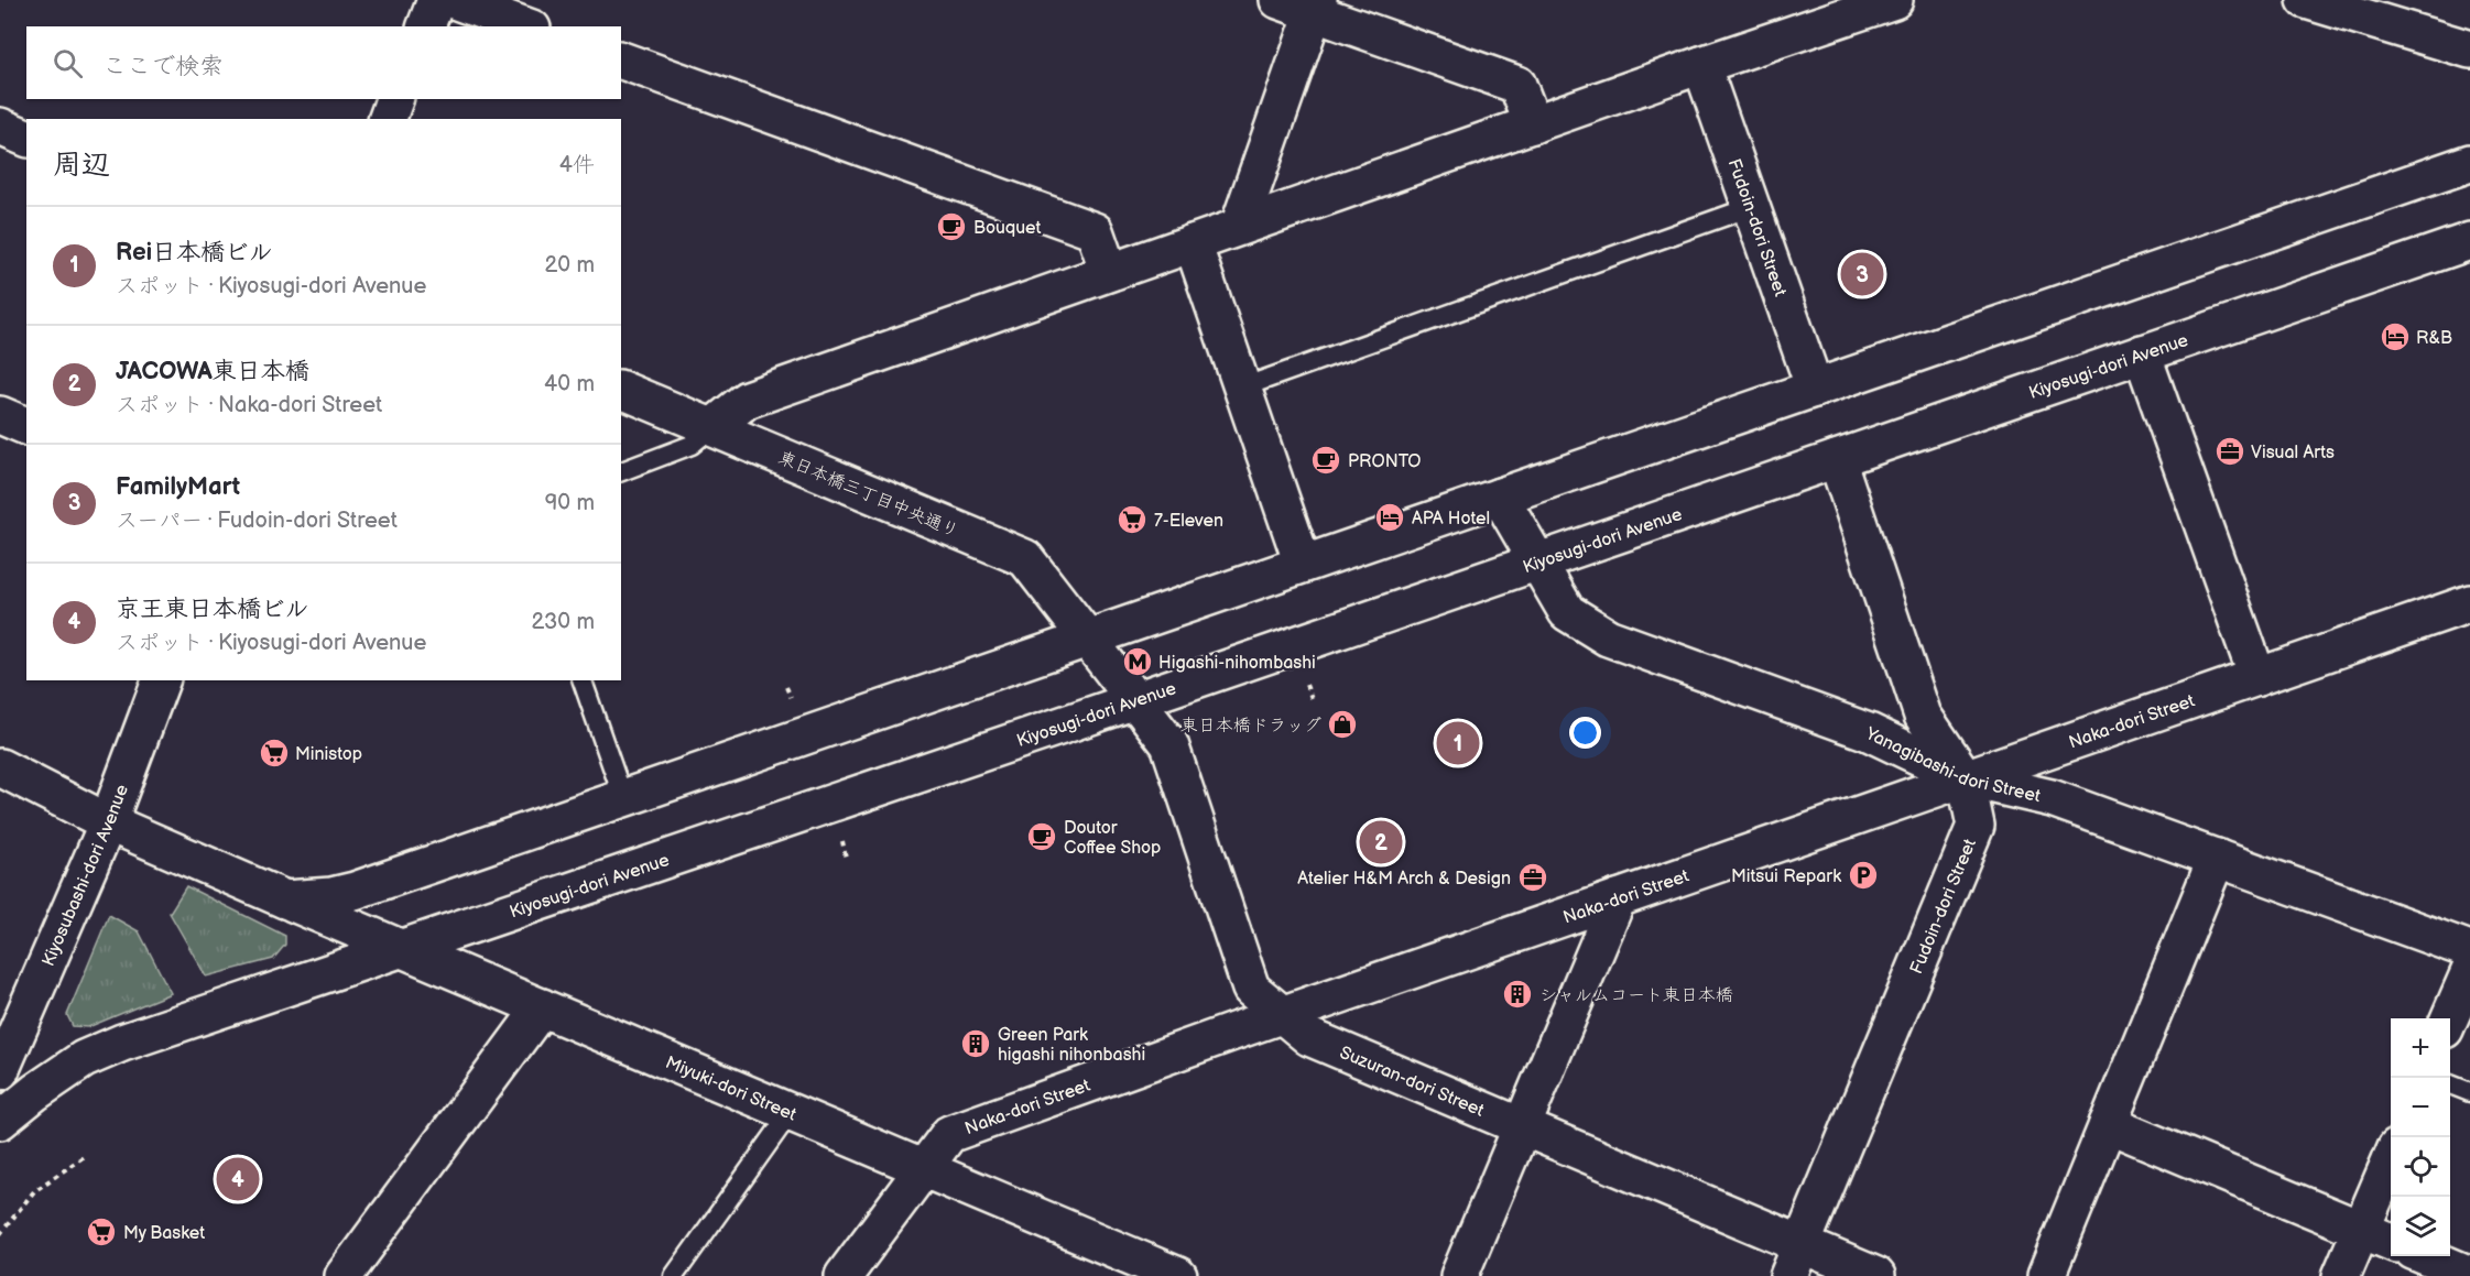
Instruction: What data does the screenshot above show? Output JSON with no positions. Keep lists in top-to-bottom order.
{
  "streets": {
    "street": [
      "Fudoin-dori Street",
      "Kiyosugi-dori Avenue",
      "東日本橋三丁目中央通り",
      "Naka-dori Street",
      "Yanagibashi-dori Street",
      "Kiyosubashi-dori Avenue",
      "Suzuran-dori Street",
      "Miyuki-dori Street"
    ]
  },
  "crossings": [
    ["Fudoin-dori Street", "Kiyosugi-dori Avenue"],
    ["Fudoin-dori Street", "Naka-dori Street"],
    ["Fudoin-dori Street", "Yanagibashi-dori Street"],
    ["Fudoin-dori Street", "Suzuran-dori Street"],
    ["Kiyosugi-dori Avenue", "東日本橋三丁目中央通り"],
    ["Kiyosugi-dori Avenue", "Yanagibashi-dori Street"],
    ["Kiyosugi-dori Avenue", "Suzuran-dori Street"],
    ["Kiyosugi-dori Avenue", "Miyuki-dori Street"],
    ["東日本橋三丁目中央通り", "Suzuran-dori Street"],
    ["Naka-dori Street", "Yanagibashi-dori Street"],
    ["Naka-dori Street", "Suzuran-dori Street"],
    ["Naka-dori Street", "Miyuki-dori Street"],
    ["Kiyosubashi-dori Avenue", "Miyuki-dori Street"]
  ],
  "places": {
    "cafe": ["Bouquet", "PRONTO", "Doutor Coffee Shop"],
    "hotel": ["R&B", "APA Hotel"],
    "office": ["Visual Arts", "Atelier H&M Arch & Design"],
    "supermarket": ["7-Eleven", "Ministop", "My Basket"],
    "metro station": ["Higashi-nihombashi"],
    "shop": ["東日本橋ドラッグ"],
    "parking": ["Mitsui Repark"],
    "building": ["シャルムコート東日本橋", "Green Park higashi nihonbashi"]
  },
  "page": {
    "search": "ここで検索",
    "heading": ["周辺", "4件"],
    "list": [
      {
        "mark": "1",
        "name": "Rei日本橋ビル",
        "note": "スポット · Kiyosugi-dori Avenue",
        "value": "20 m"
      },
      {
        "mark": "2",
        "name": "JACOWA東日本橋",
        "note": "スポット · Naka-dori Street",
        "value": "40 m"
      },
      {
        "mark": "3",
        "name": "FamilyMart",
        "note": "スーパー · Fudoin-dori Street",
        "value": "90 m"
      },
      {
        "mark": "4",
        "name": "京王東日本橋ビル",
        "note": "スポット · Kiyosugi-dori Avenue",
        "value": "230 m"
      }
    ],
    "pins": [
      "3",
      "1",
      "2",
      "4"
    ],
    "map_buttons": ["+", "−"]
  }
}
